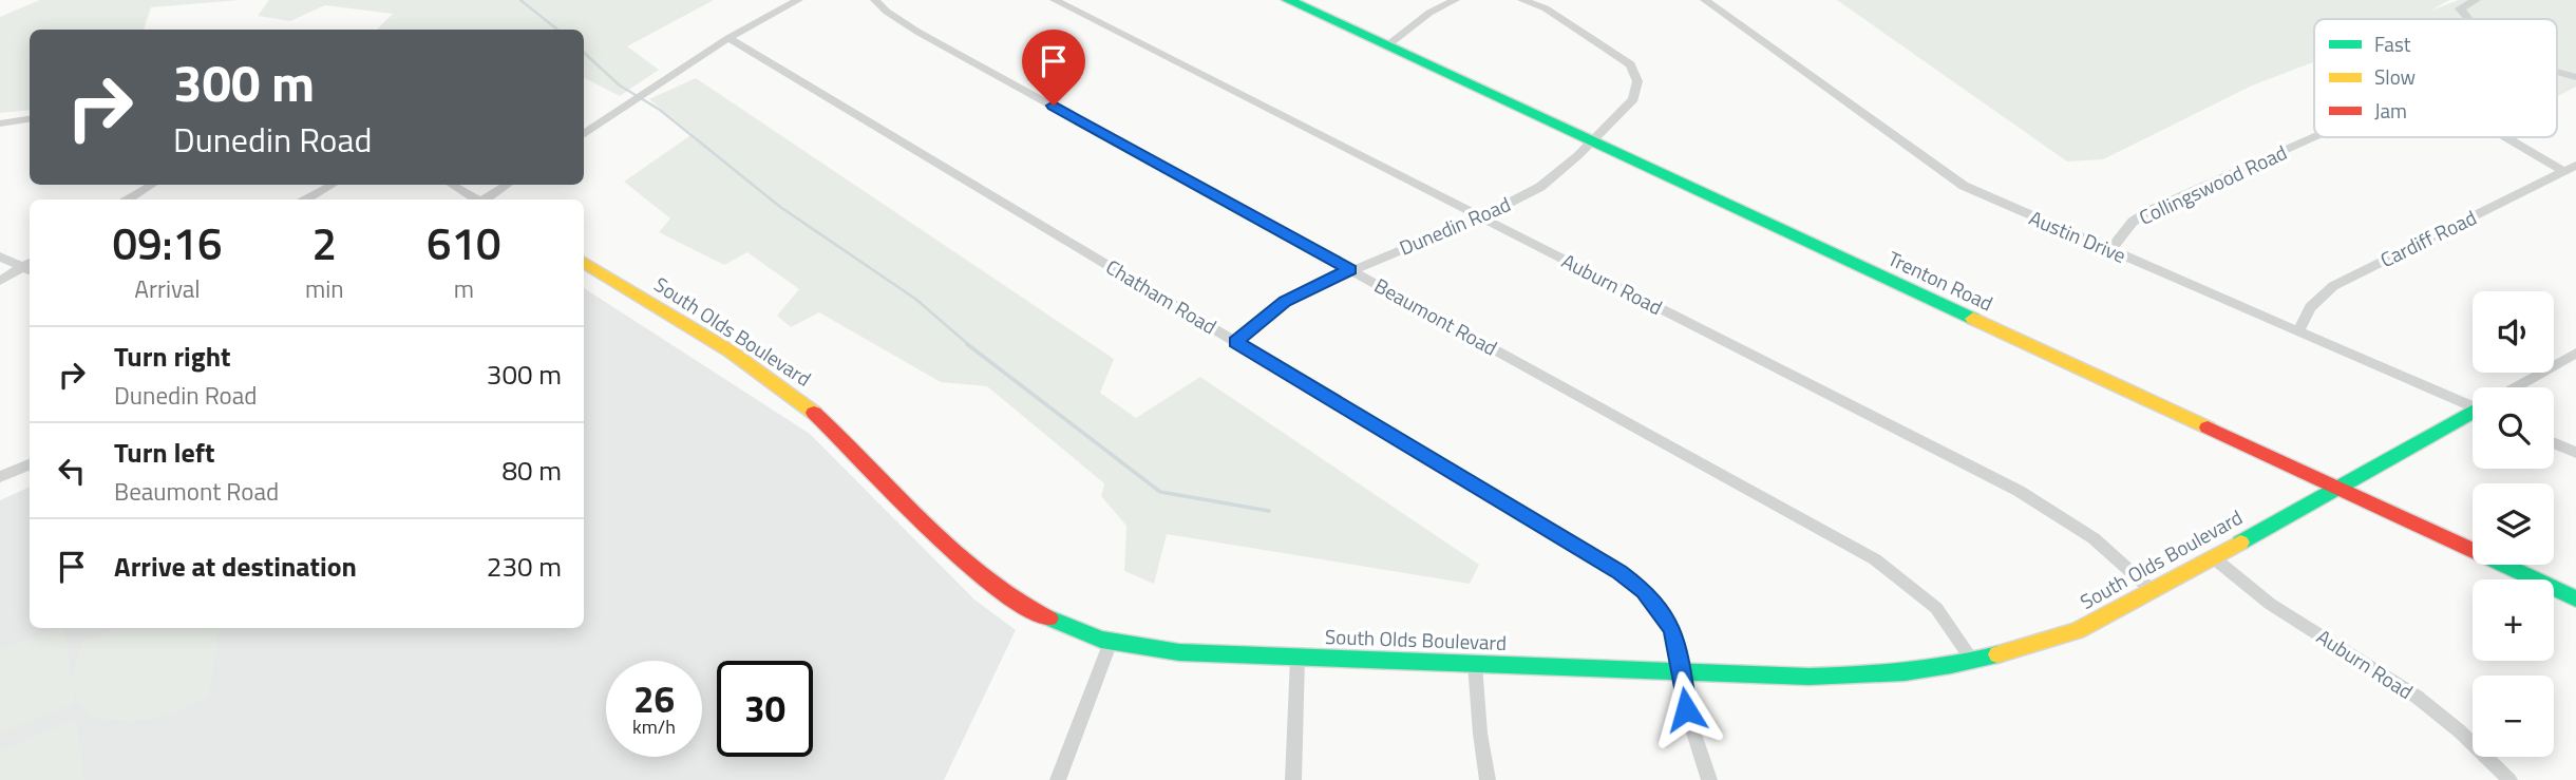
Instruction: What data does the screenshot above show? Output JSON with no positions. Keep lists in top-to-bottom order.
{
  "streets": {
    "street": [
      "Collingswood Road",
      "Dunedin Road",
      "Austin Drive",
      "Cardiff Road",
      "Trenton Road",
      "Auburn Road",
      "Chatham Road",
      "Beaumont Road",
      "South Olds Boulevard"
    ]
  },
  "crossings": [
    ["Collingswood Road", "Austin Drive"],
    ["Collingswood Road", "Cardiff Road"],
    ["Dunedin Road", "Trenton Road"],
    ["Dunedin Road", "Auburn Road"],
    ["Dunedin Road", "Chatham Road"],
    ["Dunedin Road", "Beaumont Road"],
    ["Austin Drive", "Cardiff Road"],
    ["Trenton Road", "South Olds Boulevard"],
    ["Auburn Road", "South Olds Boulevard"],
    ["Chatham Road", "South Olds Boulevard"],
    ["Beaumont Road", "South Olds Boulevard"]
  ],
  "legend": ["Fast", "Slow", "Jam"],
  "page": {
    "turn": ["300 m", "Dunedin Road"],
    "eta": [
      "09:16",
      "Arrival",
      "2",
      "min",
      "610",
      "m"
    ],
    "map_buttons": ["+", "−"],
    "list": [
      {
        "name": "Turn right",
        "note": "Dunedin Road",
        "value": "300 m"
      },
      {
        "name": "Turn left",
        "note": "Beaumont Road",
        "value": "80 m"
      },
      {
        "name": "Arrive at destination",
        "value": "230 m"
      }
    ],
    "speed": "26 km/h",
    "limit": "30"
  }
}
